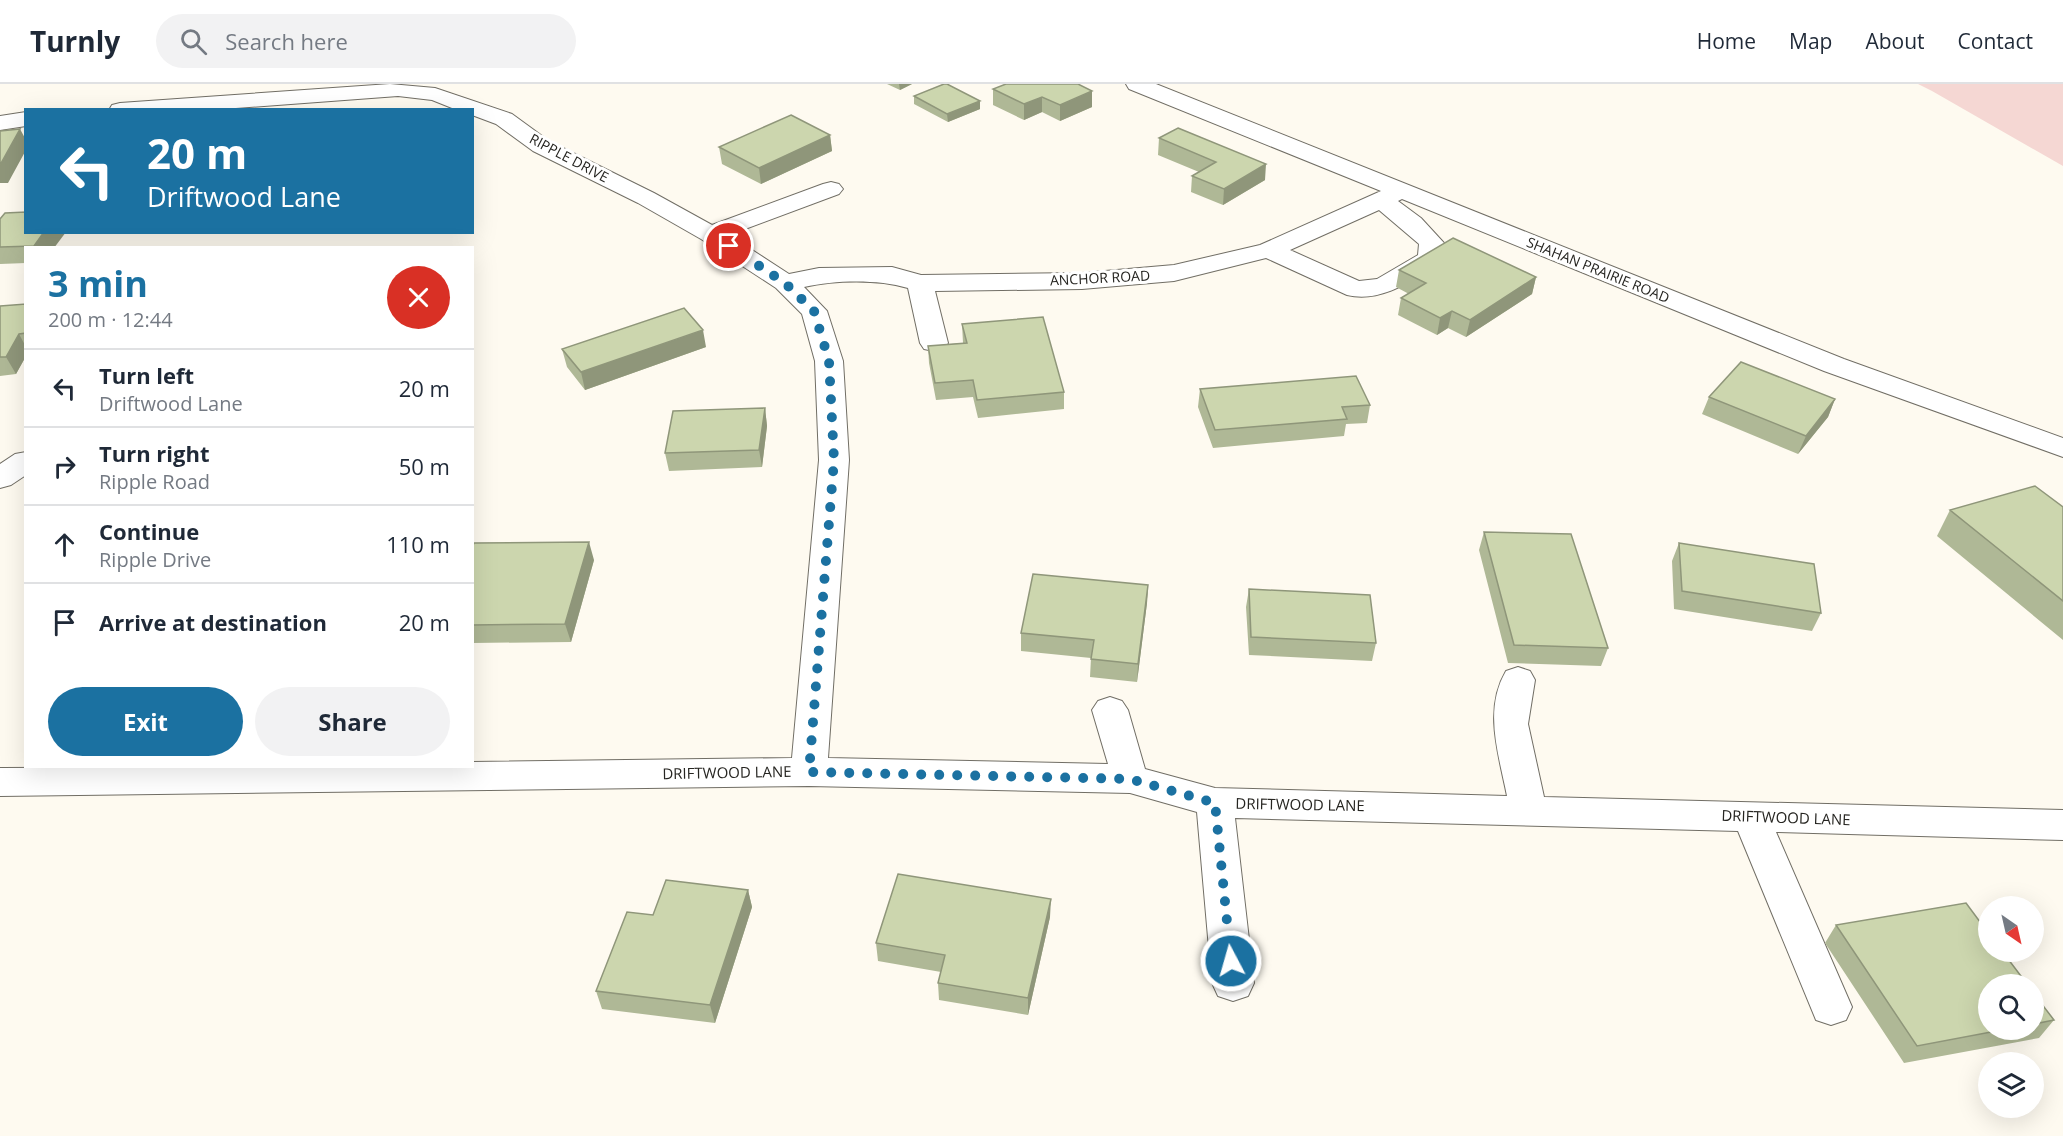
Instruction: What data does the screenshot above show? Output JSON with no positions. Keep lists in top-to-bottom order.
{
  "streets": {
    "street": [
      "RIPPLE DRIVE",
      "SHAHAN PRAIRIE ROAD",
      "ANCHOR ROAD",
      "DRIFTWOOD LANE"
    ]
  },
  "crossings": [
    ["RIPPLE DRIVE", "ANCHOR ROAD"],
    ["RIPPLE DRIVE", "DRIFTWOOD LANE"],
    ["SHAHAN PRAIRIE ROAD", "ANCHOR ROAD"]
  ],
  "north": "bottom right",
  "page": {
    "header": "Turnly",
    "search": "Search here",
    "nav": [
      "Home",
      "Map",
      "About",
      "Contact"
    ],
    "turn": ["20 m", "Driftwood Lane"],
    "heading": ["3 min", "200 m · 12:44"],
    "list": [
      {
        "name": "Turn left",
        "note": "Driftwood Lane",
        "value": "20 m"
      },
      {
        "name": "Turn right",
        "note": "Ripple Road",
        "value": "50 m"
      },
      {
        "name": "Continue",
        "note": "Ripple Drive",
        "value": "110 m"
      },
      {
        "name": "Arrive at destination",
        "value": "20 m"
      }
    ],
    "buttons": ["Exit", "Share"]
  }
}
